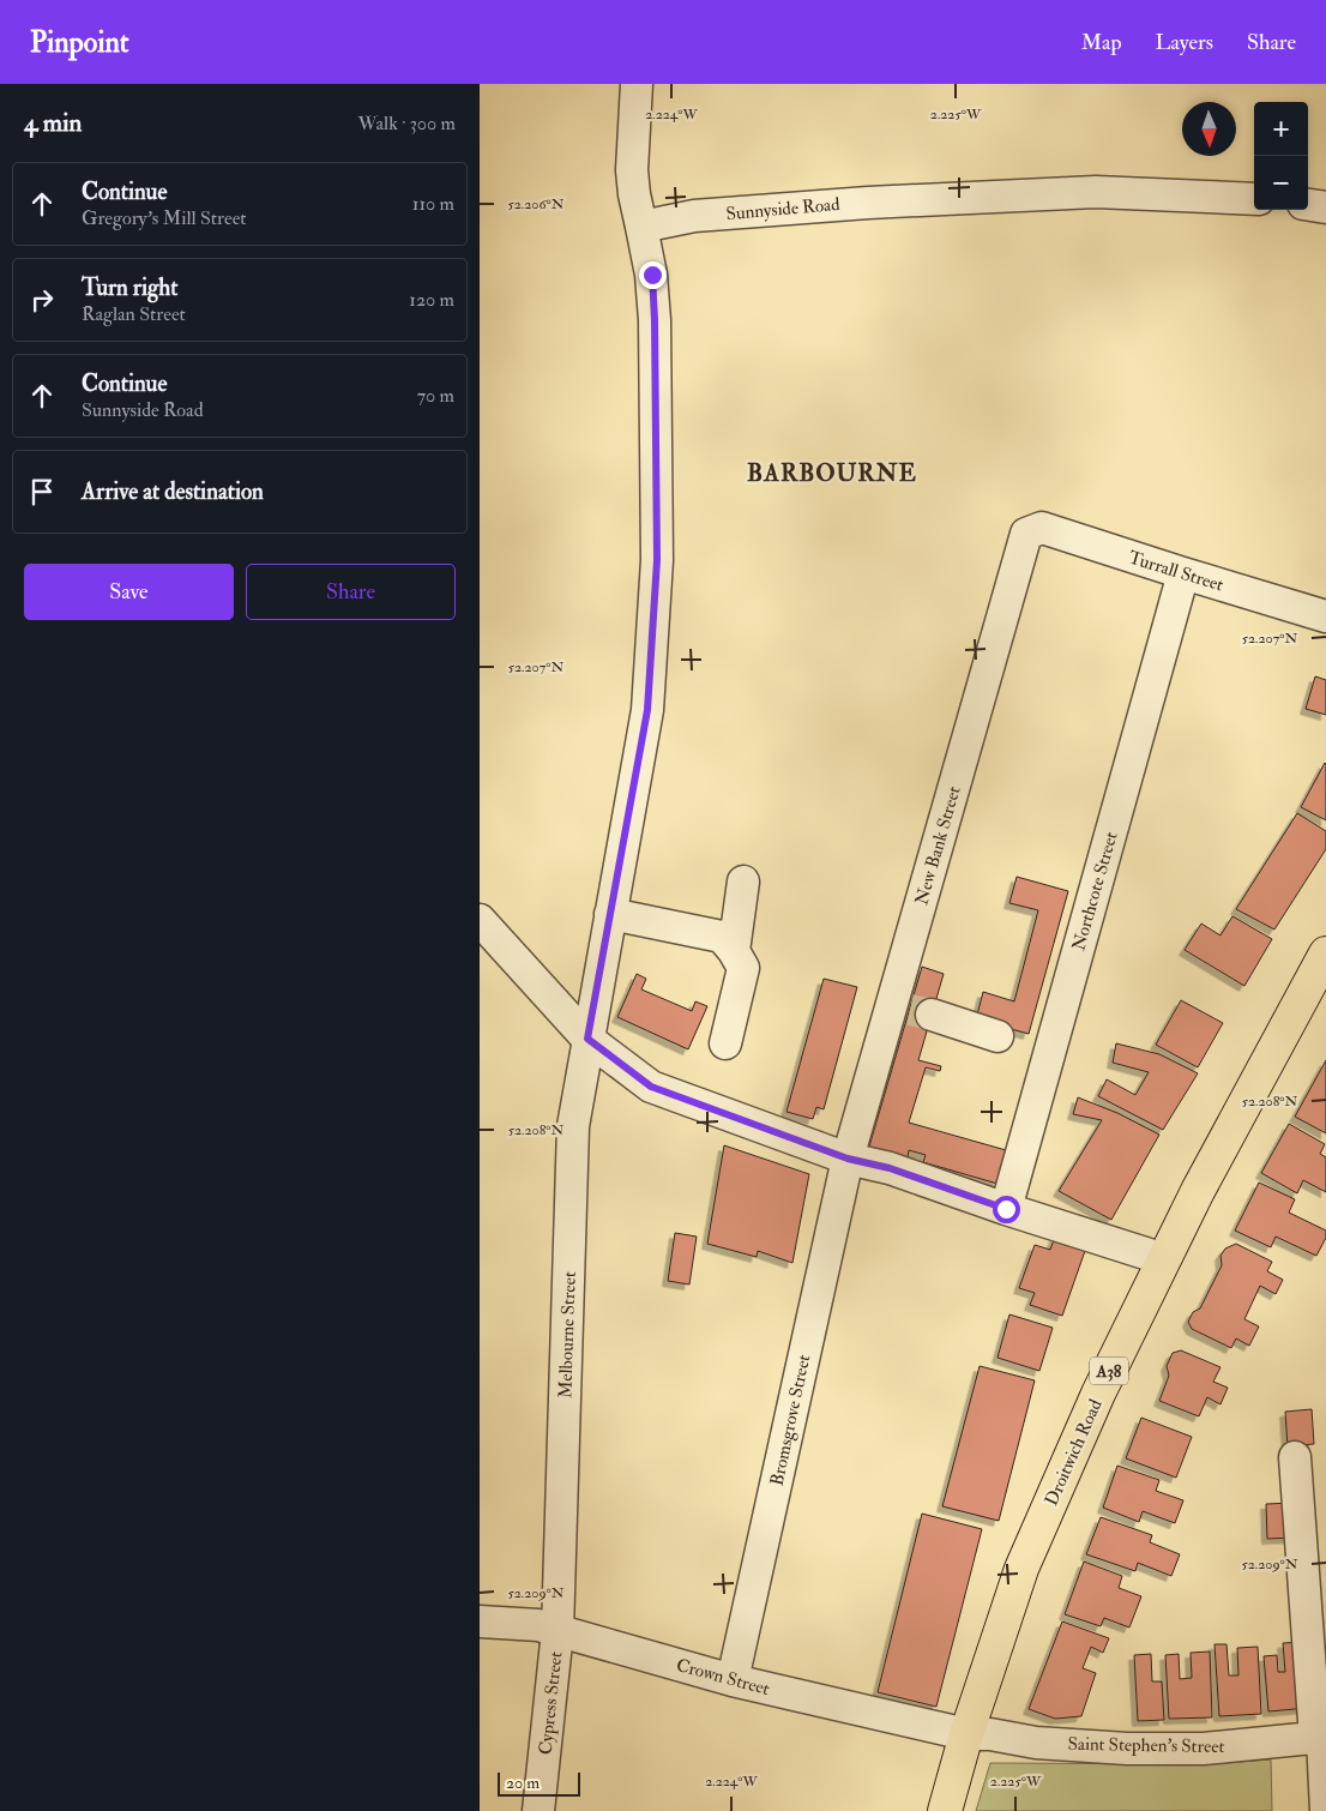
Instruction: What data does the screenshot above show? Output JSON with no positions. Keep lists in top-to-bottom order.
{
  "streets": {
    "main road": ["A38", "Droitwich Road"],
    "street": [
      "Sunnyside Road",
      "Turrall Street",
      "New Bank Street",
      "Northcote Street",
      "Melbourne Street",
      "Bromsgrove Street",
      "Crown Street",
      "Cypress Street",
      "Saint Stephen's Street"
    ]
  },
  "crossings": [
    ["Sunnyside Road", "Melbourne Street"],
    ["Turrall Street", "New Bank Street"],
    ["Turrall Street", "Northcote Street"],
    ["New Bank Street", "Bromsgrove Street"],
    ["Melbourne Street", "Crown Street"],
    ["Melbourne Street", "Cypress Street"],
    ["Bromsgrove Street", "Crown Street"],
    ["Droitwich Road", "Crown Street"],
    ["Droitwich Road", "Saint Stephen's Street"],
    ["Crown Street", "Cypress Street"],
    ["Crown Street", "Saint Stephen's Street"]
  ],
  "districts": ["BARBOURNE"],
  "scale_bar": "20 m",
  "north": "bottom",
  "page": {
    "header": "Pinpoint",
    "nav": ["Map", "Layers", "Share"],
    "heading": ["4 min", "Walk · 300 m"],
    "map_buttons": ["+", "−"],
    "list": [
      ["Continue", "Gregory's Mill Street", "110 m"],
      ["Turn right", "Raglan Street", "120 m"],
      ["Continue", "Sunnyside Road", "70 m"],
      "Arrive at destination"
    ],
    "buttons": ["Save", "Share"],
    "scale": "20 m"
  },
  "coordinates": [
    "2.224°W",
    "2.225°W",
    "52.206°N",
    "52.207°N",
    "52.208°N",
    "52.209°N"
  ]
}
